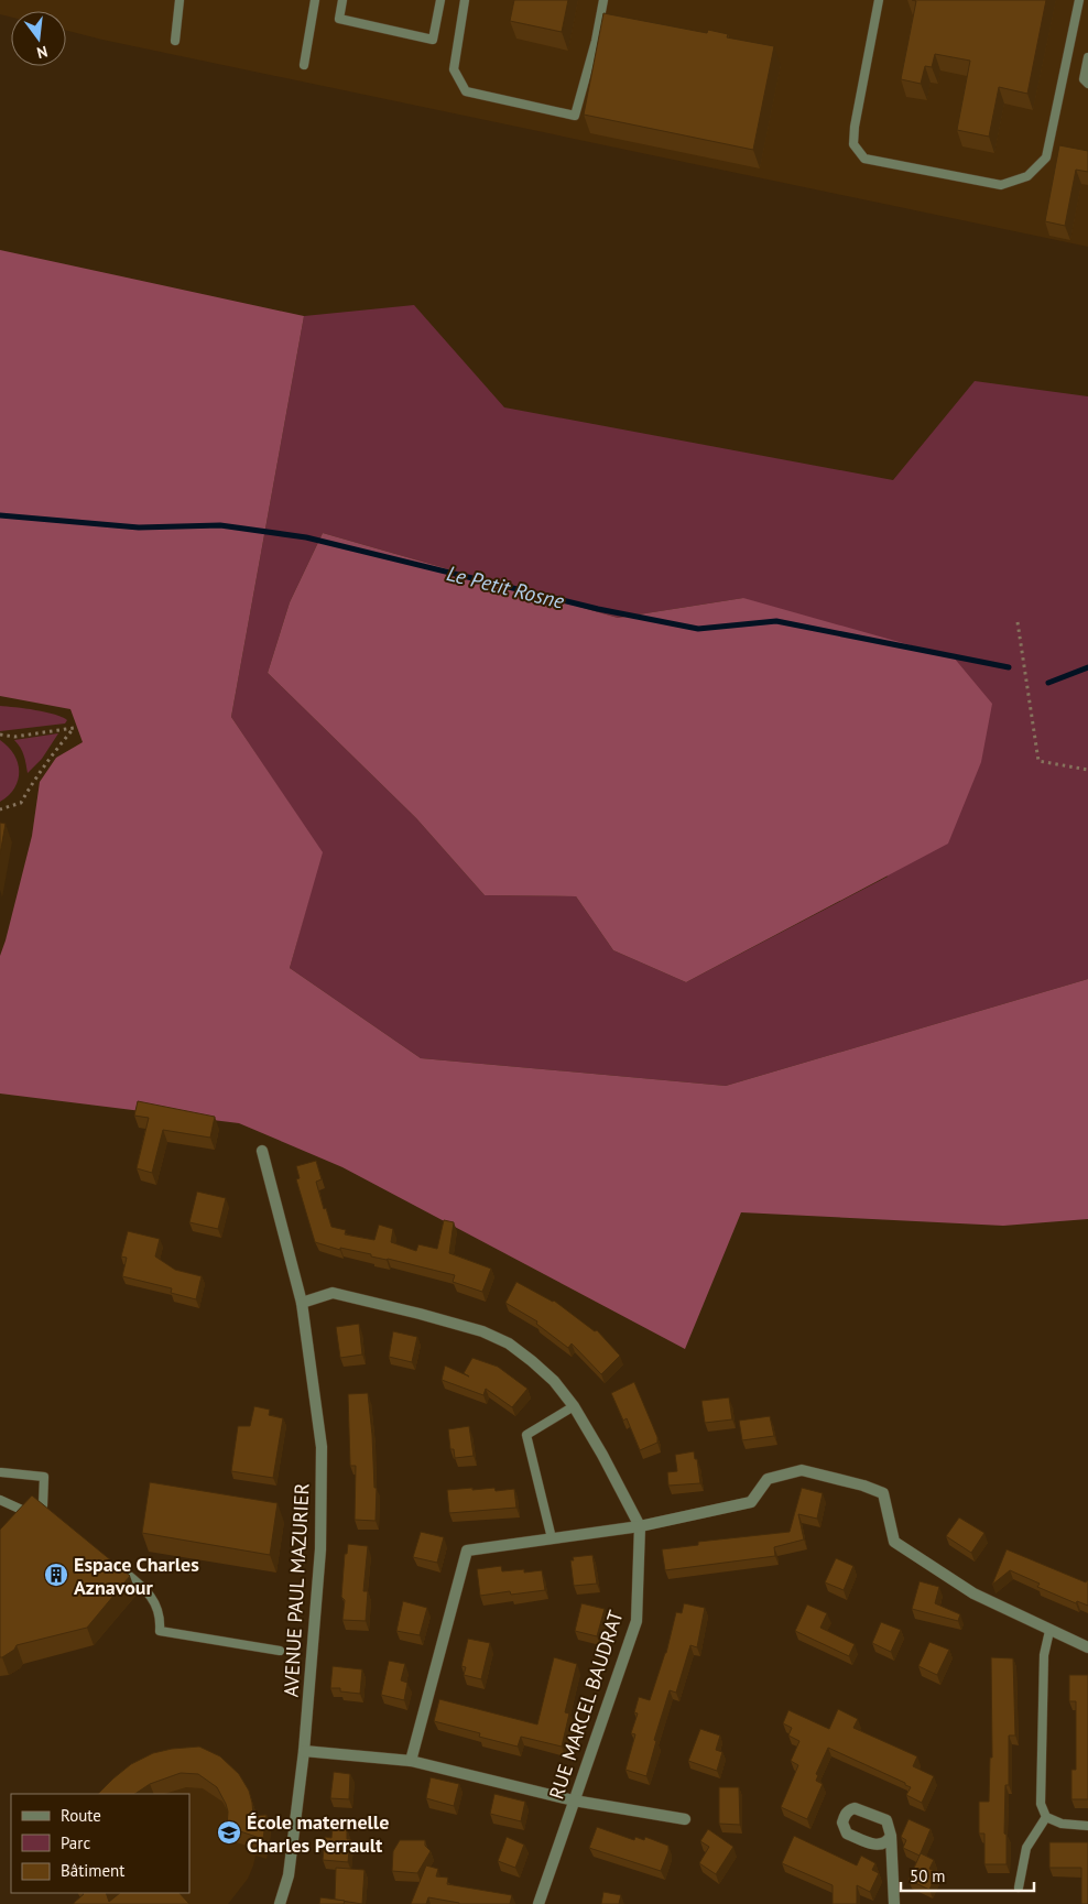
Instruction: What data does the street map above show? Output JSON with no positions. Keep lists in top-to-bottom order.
{
  "streets": {
    "street": ["AVENUE PAUL MAZURIER", "RUE MARCEL BAUDRAT"]
  },
  "crossings": [
    ["AVENUE PAUL MAZURIER", "RUE MARCEL BAUDRAT"]
  ],
  "water": ["Le Petit Rosne"],
  "places": {
    "building": ["Espace Charles Aznavour"],
    "school or university": ["École maternelle Charles Perrault"]
  },
  "legend": ["Route", "Parc", "Bâtiment"],
  "scale_bar": "50 m",
  "north": "bottom"
}
